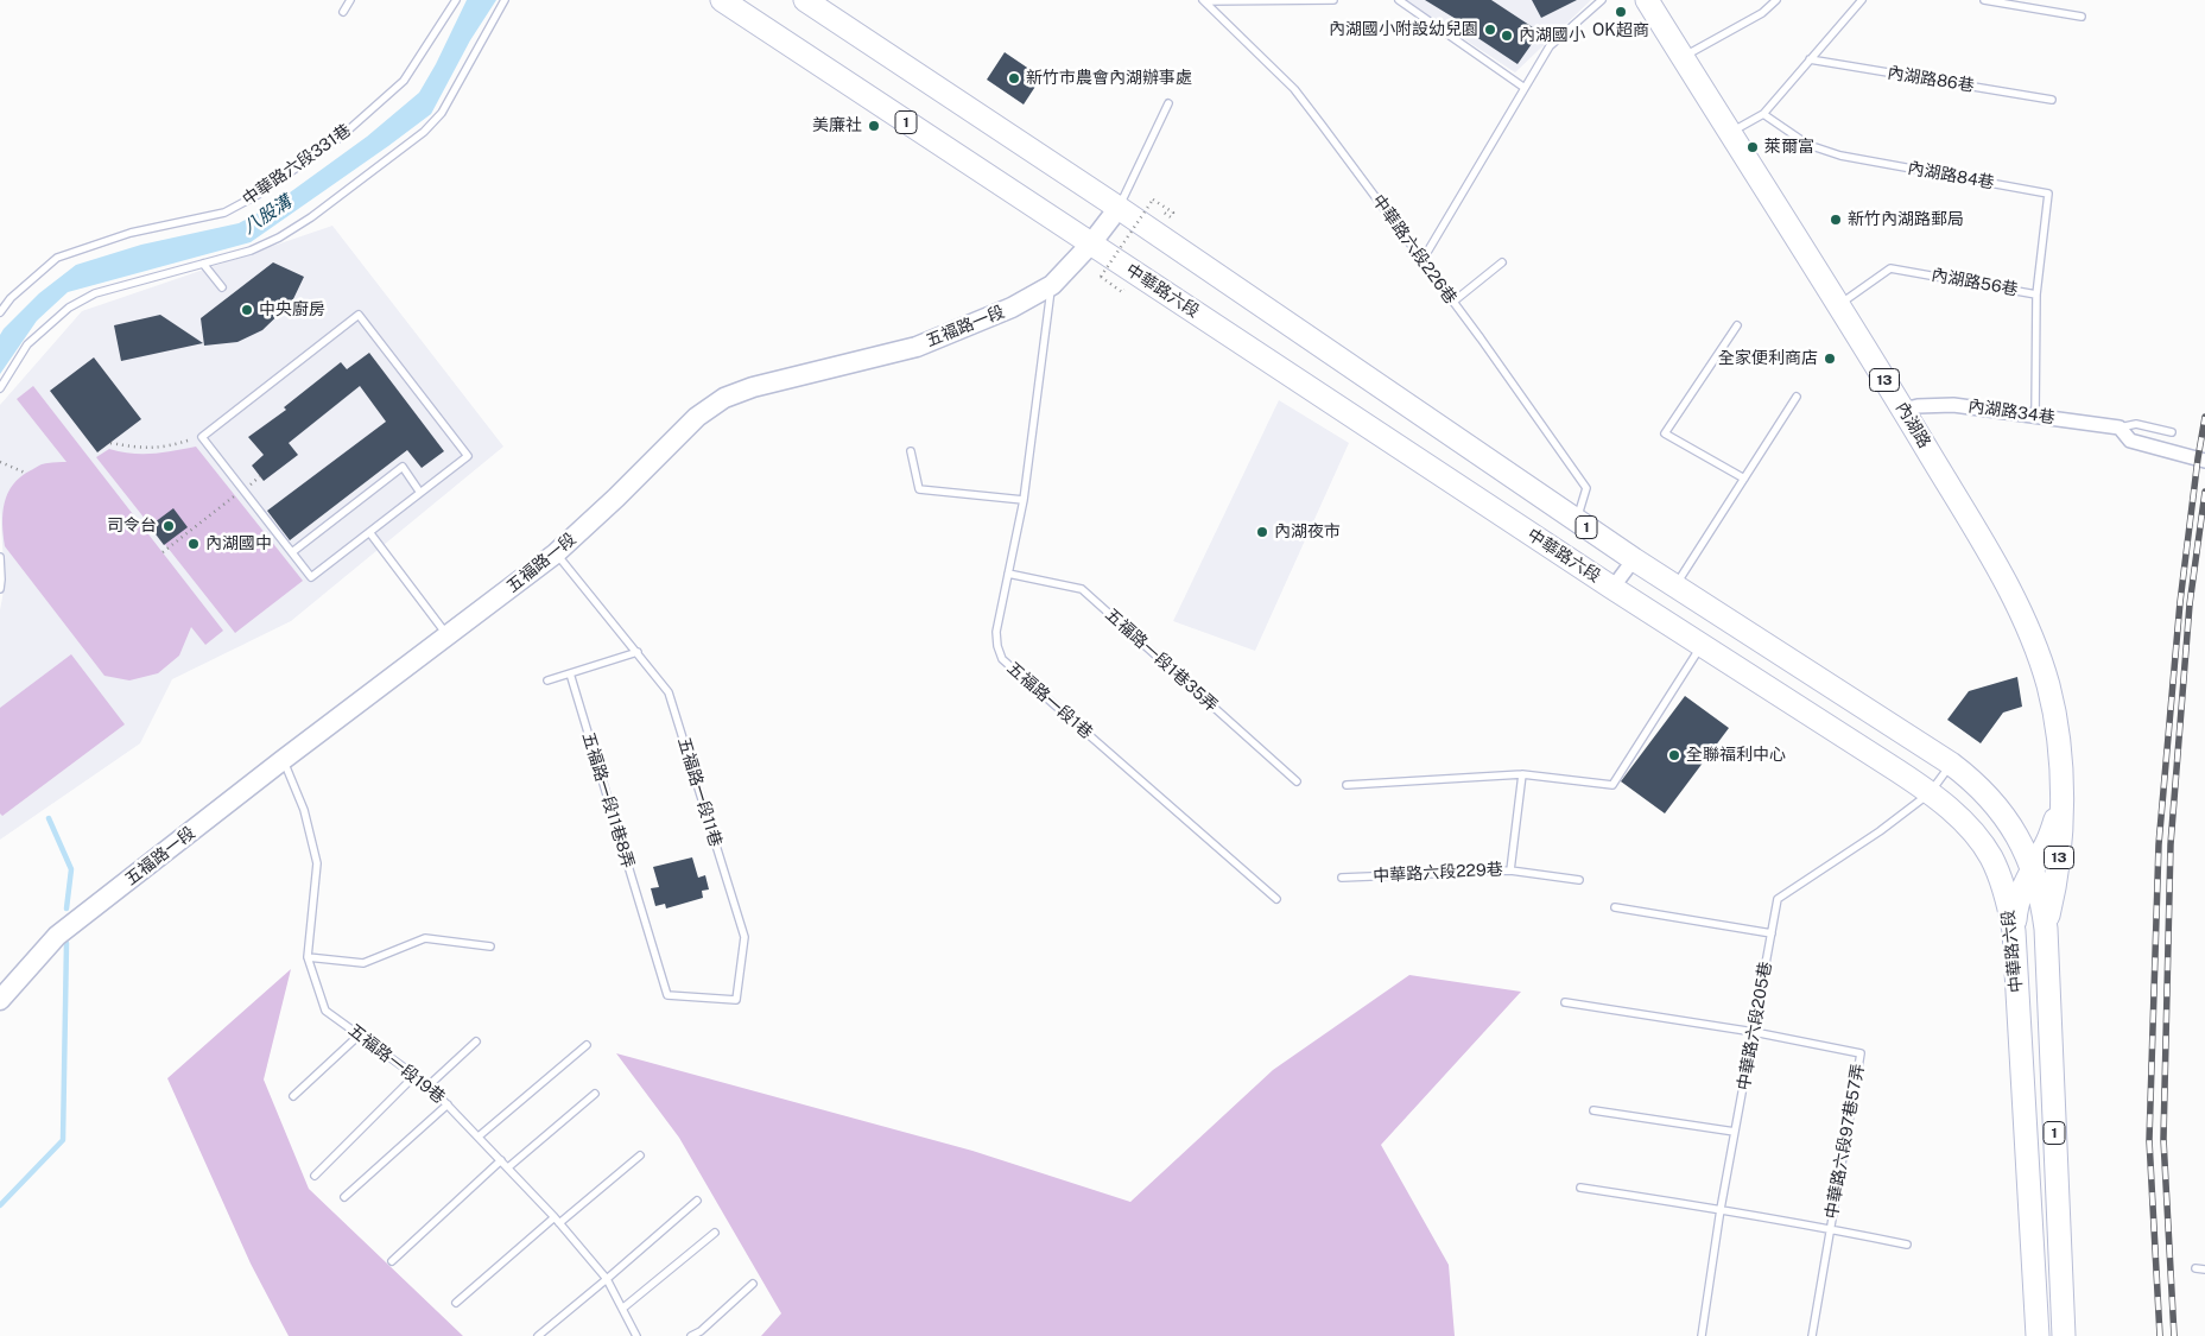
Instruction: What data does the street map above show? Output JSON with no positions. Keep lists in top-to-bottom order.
{
  "streets": {
    "main road": [
      "1",
      "中華路六段",
      "五福路一段",
      "13",
      "內湖路"
    ],
    "street": ["內湖路34巷"],
    "lane": [
      "內湖路86巷",
      "中華路六段331巷",
      "內湖路84巷",
      "中華路六段226巷",
      "內湖路56巷",
      "五福路一段1巷35弄",
      "五福路一段1巷",
      "五福路一段11巷",
      "五福路一段11巷8弄",
      "中華路六段229巷",
      "中華路六段205巷",
      "五福路一段19巷",
      "中華路六段97巷57弄"
    ]
  },
  "crossings": [
    ["內湖路84巷", "內湖路56巷"],
    ["中華路六段226巷", "中華路六段"],
    ["內湖路56巷", "內湖路34巷"],
    ["內湖路56巷", "內湖路"],
    ["中華路六段", "五福路一段"],
    ["中華路六段", "內湖路"],
    ["中華路六段", "中華路六段205巷"],
    ["五福路一段", "五福路一段1巷"],
    ["五福路一段", "五福路一段11巷"],
    ["五福路一段", "五福路一段19巷"],
    ["內湖路34巷", "內湖路"],
    ["五福路一段1巷35弄", "五福路一段1巷"],
    ["五福路一段11巷", "五福路一段11巷8弄"],
    ["中華路六段205巷", "中華路六段97巷57弄"]
  ],
  "water": ["八股溝"],
  "places": [
    "OK超商",
    "內湖國小附設幼兒園",
    "內湖國小",
    "新竹市農會內湖辦事處",
    "美廉社",
    "萊爾富",
    "新竹內湖路郵局",
    "中央廚房",
    "全家便利商店",
    "司令台",
    "內湖夜市",
    "內湖國中",
    "全聯福利中心"
  ]
}
